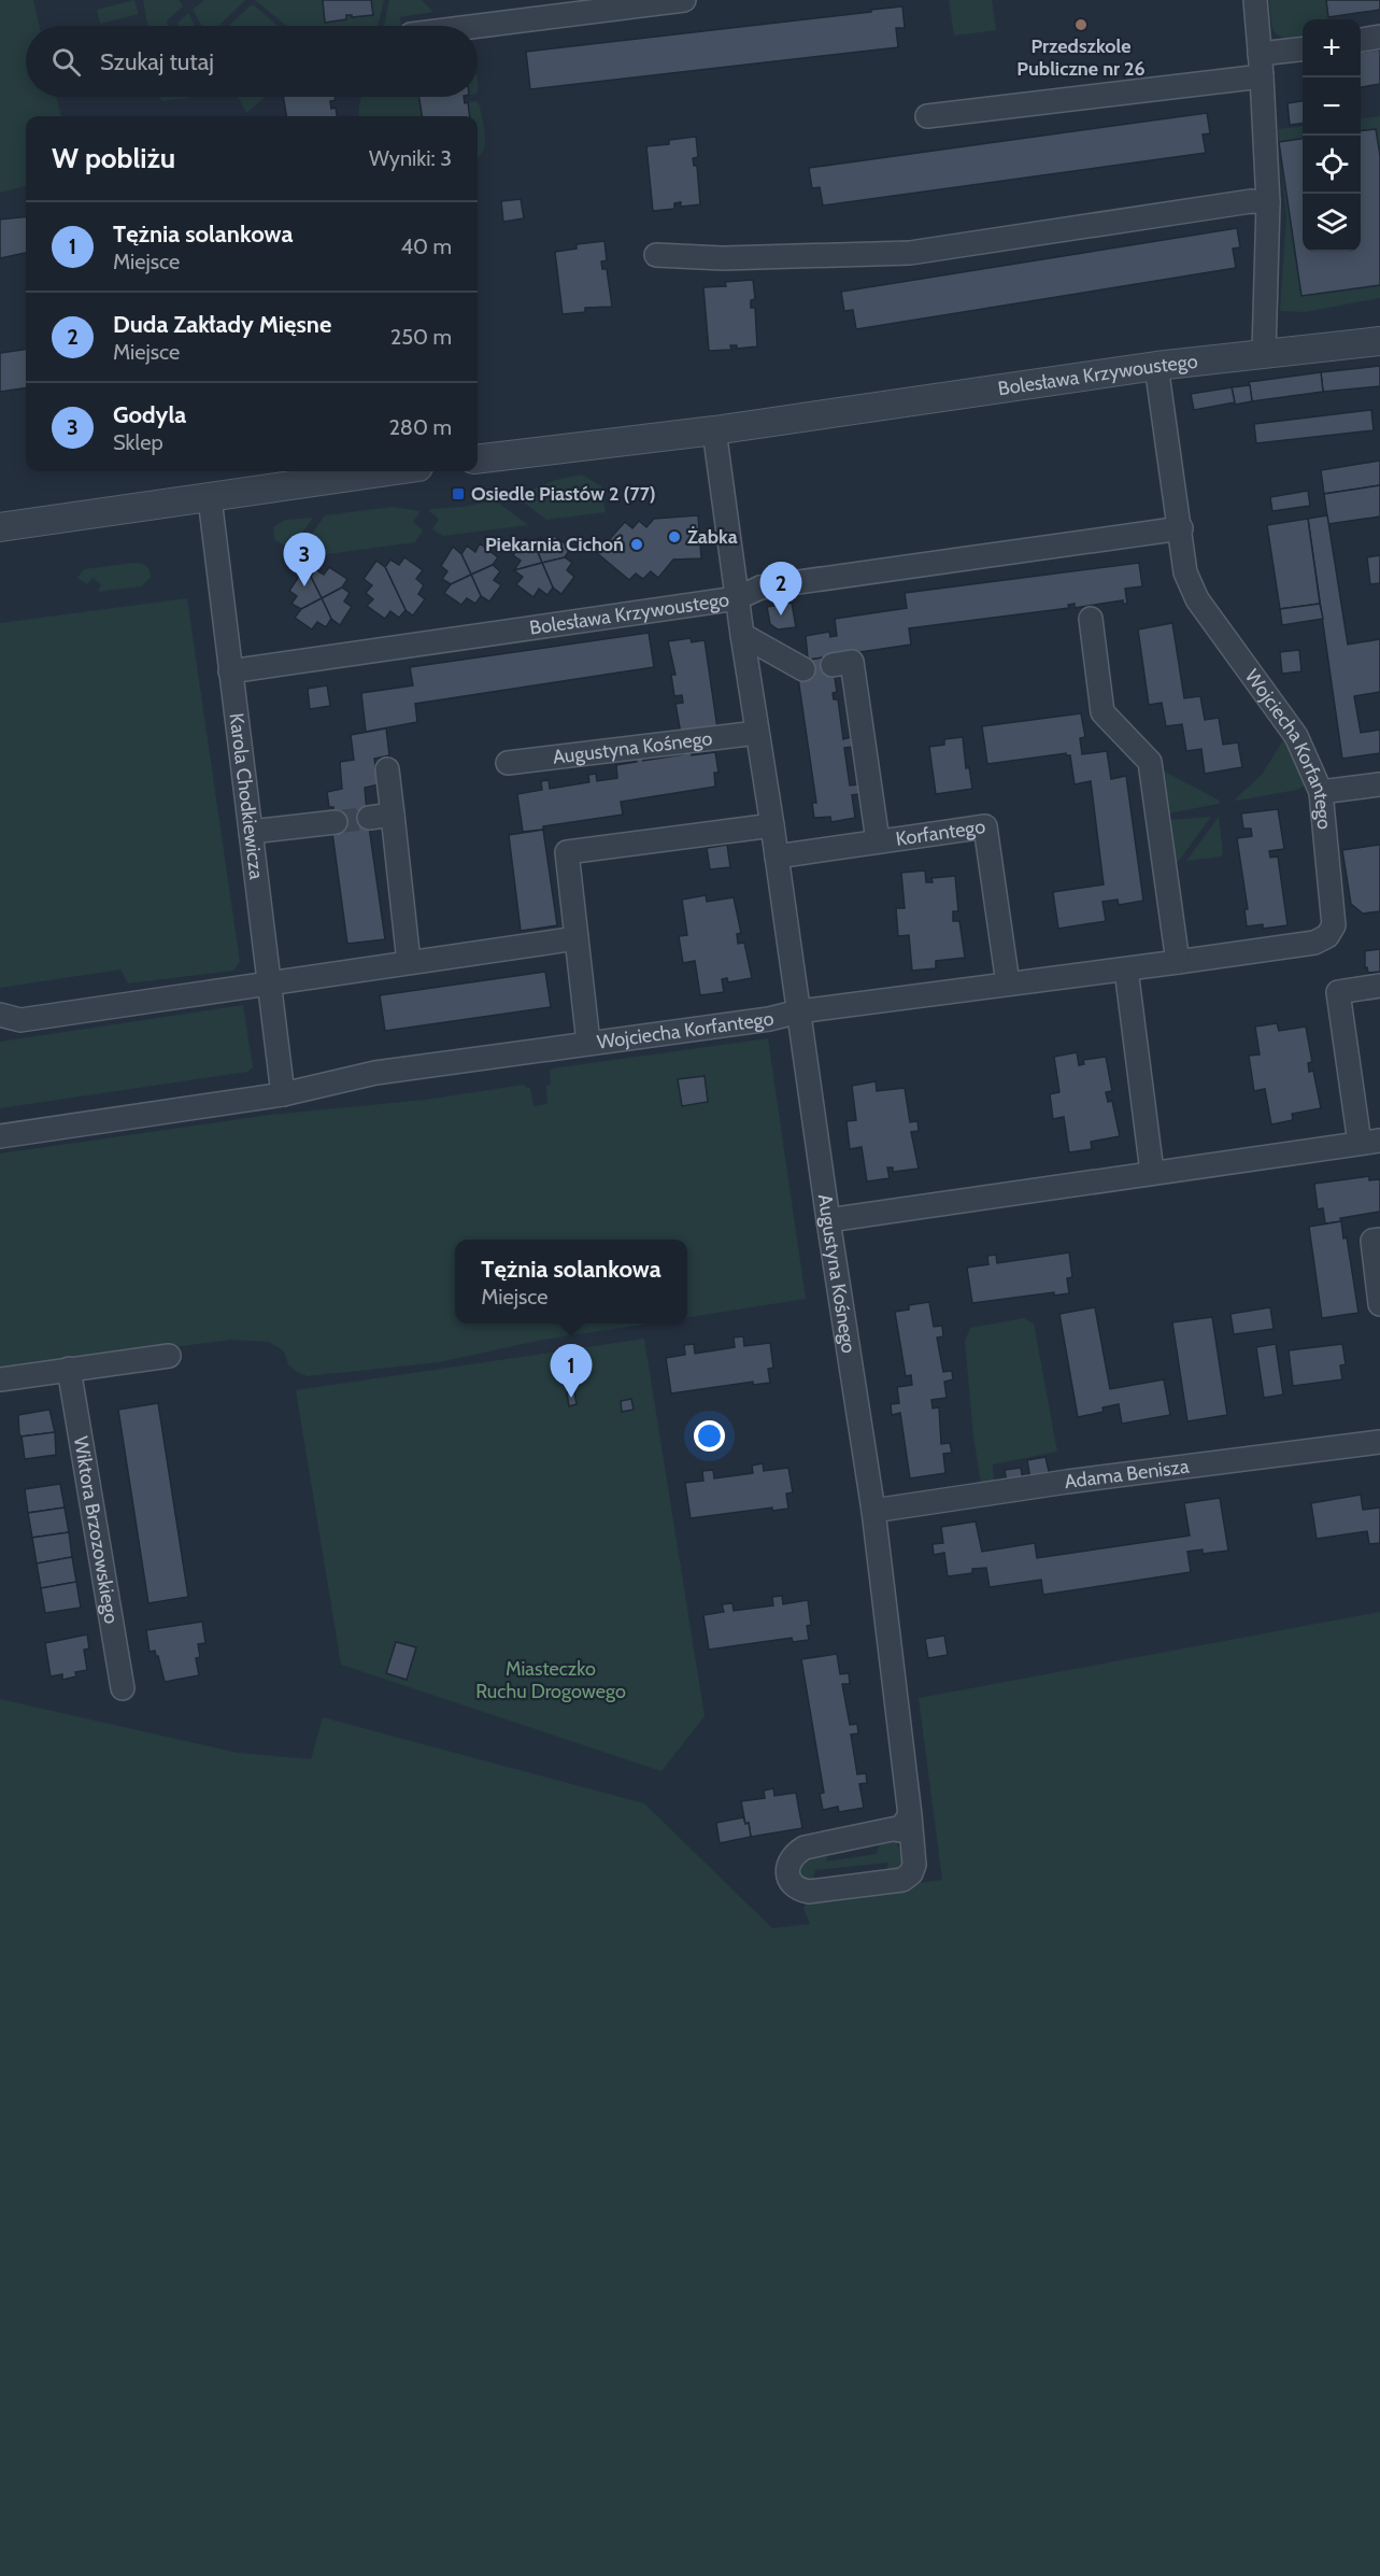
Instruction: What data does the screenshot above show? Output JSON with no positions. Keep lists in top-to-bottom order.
{
  "streets": {
    "street": [
      "Bolesława Krzywoustego",
      "Augustyna Kośnego",
      "Wojciecha Korfantego",
      "Karola Chodkiewicza",
      "Korfantego",
      "Adama Benisza",
      "Wiktora Brzozowskiego"
    ]
  },
  "crossings": [
    ["Bolesława Krzywoustego", "Augustyna Kośnego"],
    ["Bolesława Krzywoustego", "Wojciecha Korfantego"],
    ["Bolesława Krzywoustego", "Karola Chodkiewicza"],
    ["Augustyna Kośnego", "Wojciecha Korfantego"],
    ["Augustyna Kośnego", "Korfantego"],
    ["Augustyna Kośnego", "Adama Benisza"],
    ["Wojciecha Korfantego", "Korfantego"]
  ],
  "parks": ["Miasteczko Ruchu Drogowego"],
  "places": {
    "other": ["Przedszkole Publiczne nr 26", "Żabka", "Piekarnia Cichoń"],
    "transit": ["Osiedle Piastów 2 (77)"]
  },
  "page": {
    "map_buttons": ["+", "−"],
    "search": "Szukaj tutaj",
    "heading": ["W pobliżu", "Wyniki: 3"],
    "list": [
      {
        "mark": "1",
        "name": "Tężnia solankowa",
        "note": "Miejsce",
        "value": "40 m"
      },
      {
        "mark": "2",
        "name": "Duda Zakłady Mięsne",
        "note": "Miejsce",
        "value": "250 m"
      },
      {
        "mark": "3",
        "name": "Godyla",
        "note": "Sklep",
        "value": "280 m"
      }
    ],
    "pins": ["3", "2", "1"],
    "popup": ["Tężnia solankowa", "Miejsce"]
  }
}
